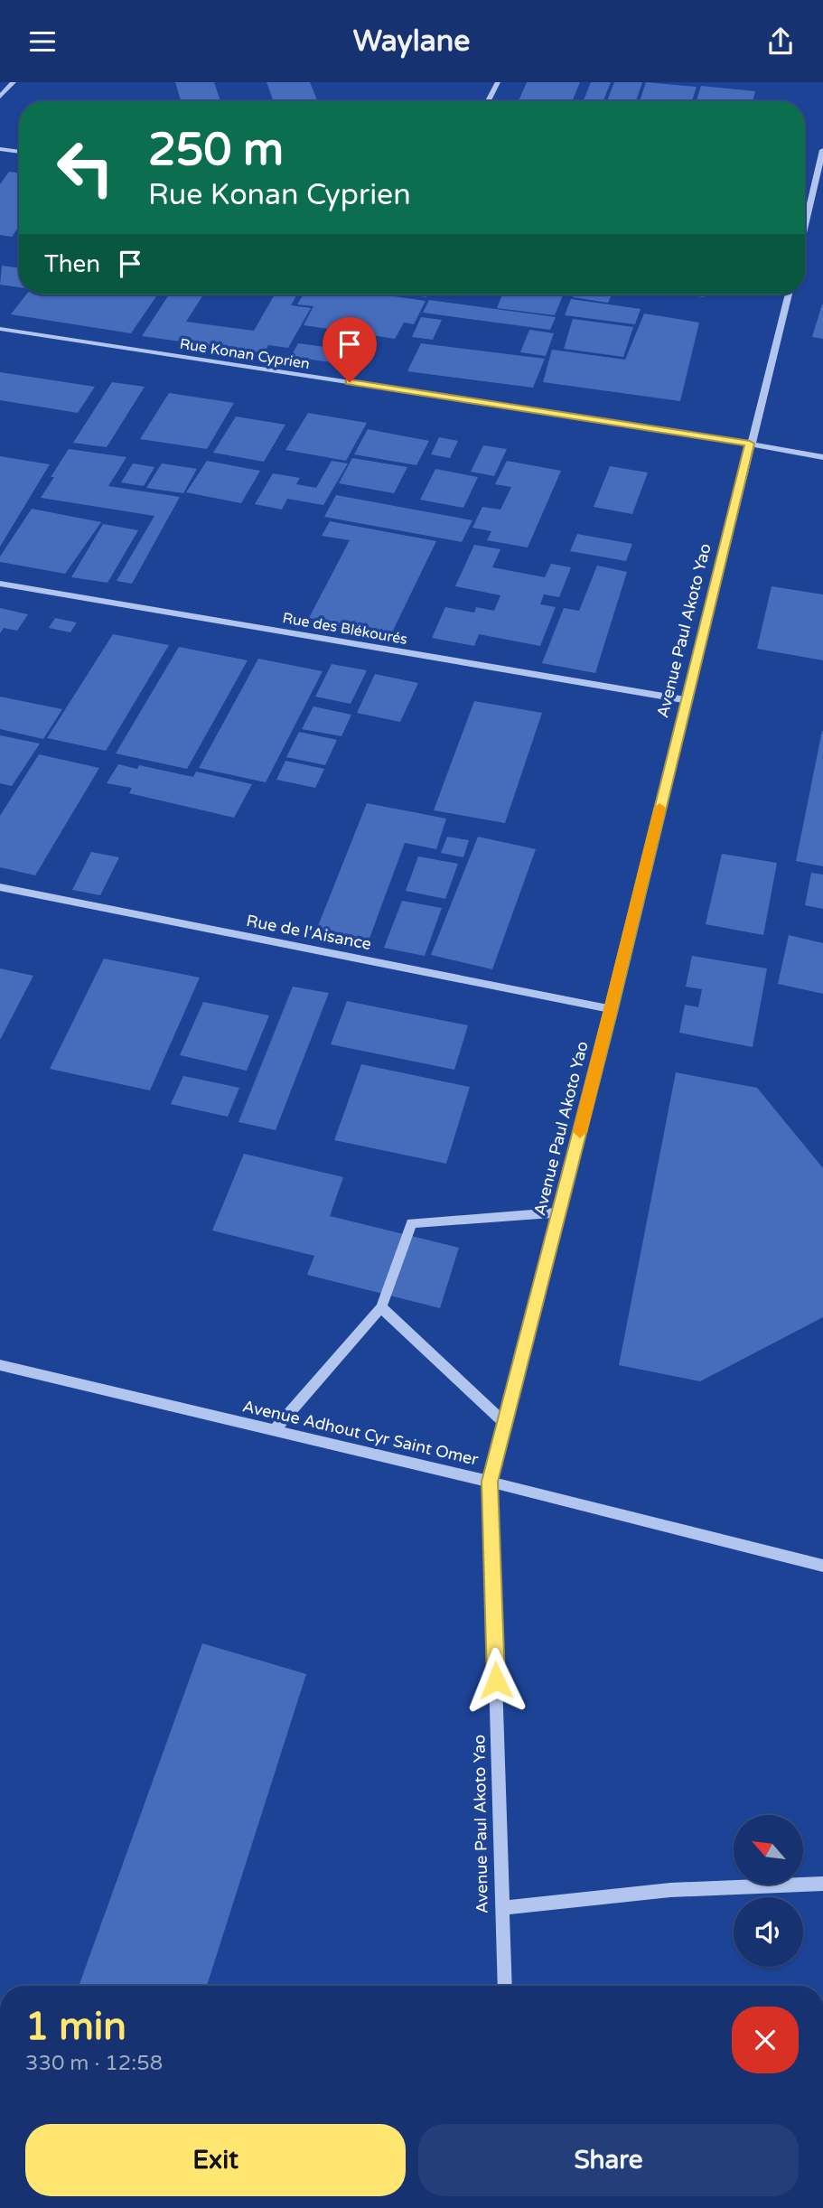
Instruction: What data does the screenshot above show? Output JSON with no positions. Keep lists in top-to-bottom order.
{
  "streets": {
    "street": [
      "Rue Konan Cyprien",
      "Rue des Blékourés",
      "Avenue Paul Akoto Yao",
      "Rue de l'Aisance",
      "Avenue Adhout Cyr Saint Omer"
    ]
  },
  "crossings": [
    ["Rue Konan Cyprien", "Avenue Paul Akoto Yao"],
    ["Rue des Blékourés", "Avenue Paul Akoto Yao"],
    ["Avenue Paul Akoto Yao", "Rue de l'Aisance"],
    ["Avenue Paul Akoto Yao", "Avenue Adhout Cyr Saint Omer"]
  ],
  "north": "top left",
  "page": {
    "header": "Waylane",
    "turn": ["250 m", "Rue Konan Cyprien"],
    "then": "Then",
    "heading": ["1 min", "330 m · 12:58"],
    "buttons": ["Exit", "Share"]
  }
}
